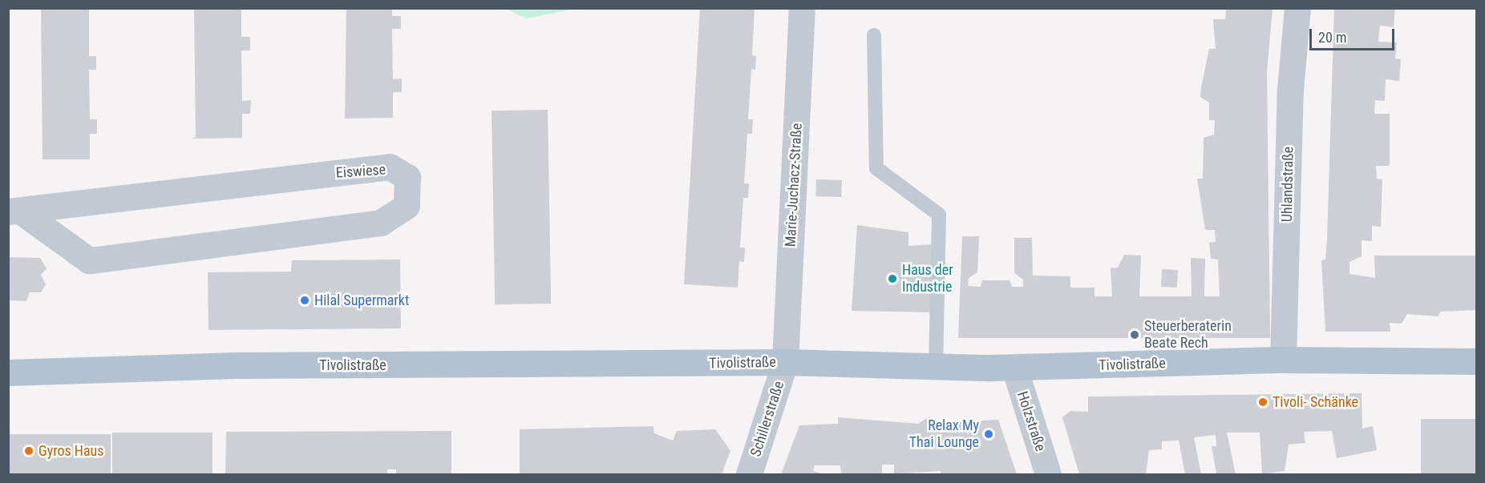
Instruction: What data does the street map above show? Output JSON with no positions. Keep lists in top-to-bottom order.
{
  "streets": {
    "main road": ["Tivolistraße"],
    "street": [
      "Eiswiese",
      "Uhlandstraße",
      "Marie-Juchacz-Straße",
      "Schillerstraße",
      "Holzstraße"
    ]
  },
  "crossings": [
    ["Uhlandstraße", "Tivolistraße"],
    ["Marie-Juchacz-Straße", "Tivolistraße"],
    ["Marie-Juchacz-Straße", "Schillerstraße"],
    ["Tivolistraße", "Schillerstraße"],
    ["Tivolistraße", "Holzstraße"]
  ],
  "places": [
    "Haus der Industrie",
    "Hilal Supermarkt",
    "Steuerberaterin Beate Rech",
    "Tivoli- Schänke",
    "Relax My Thai Lounge",
    "Gyros Haus"
  ],
  "scale_bar": "20 m"
}
